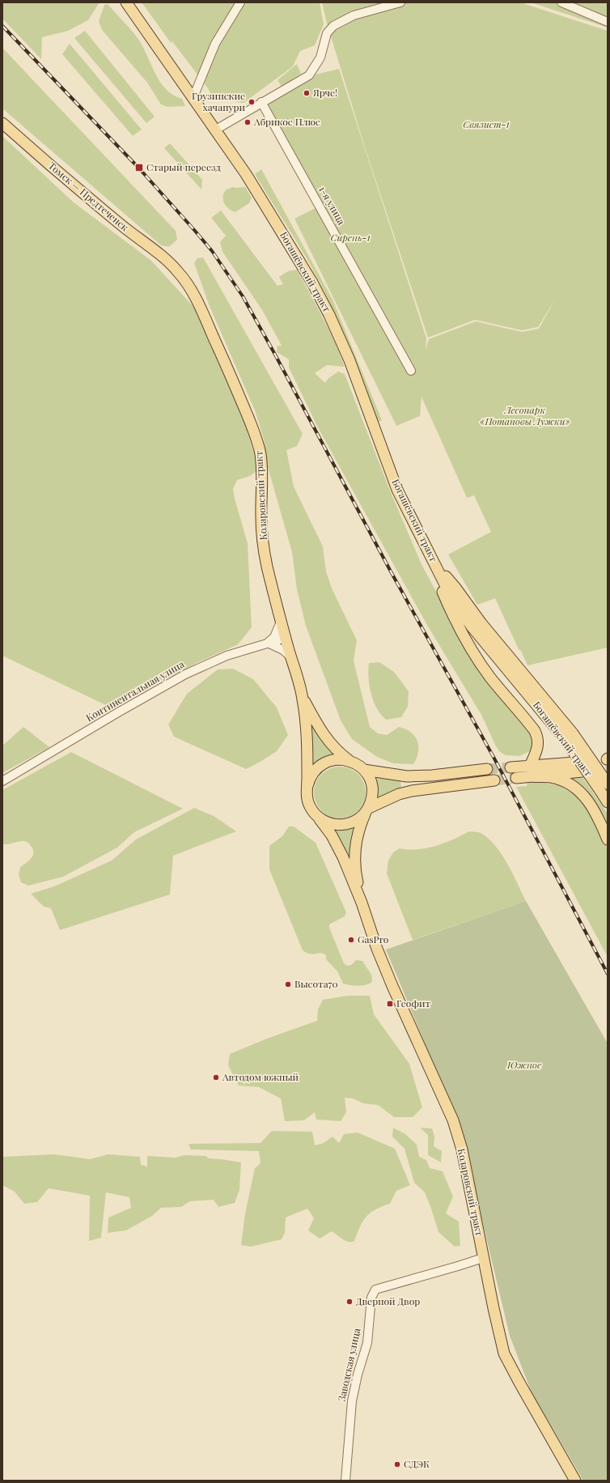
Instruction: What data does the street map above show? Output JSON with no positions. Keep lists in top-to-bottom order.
{
  "streets": {
    "main road": ["Томск — Предтеченск", "Богашёвский тракт", "Коларовский тракт"],
    "street": ["1-я улица", "Континентальная улица", "Заводская улица"]
  },
  "crossings": [
    ["Томск — Предтеченск", "Коларовский тракт"],
    ["Коларовский тракт", "Континентальная улица"],
    ["Коларовский тракт", "Заводская улица"]
  ],
  "parks": [
    "Связист-1",
    "Сирень-1",
    "Лесопарк «Потаповы Лужки»",
    "Южное"
  ],
  "places": {
    "other": [
      "Ярче!",
      "Грузинские хачапури",
      "Абрикос Плюс",
      "GasPro",
      "Высота70",
      "Автодом южный",
      "Дверной Двор",
      "СДЭК"
    ],
    "transit": ["Старый переезд", "Геофит"]
  }
}
